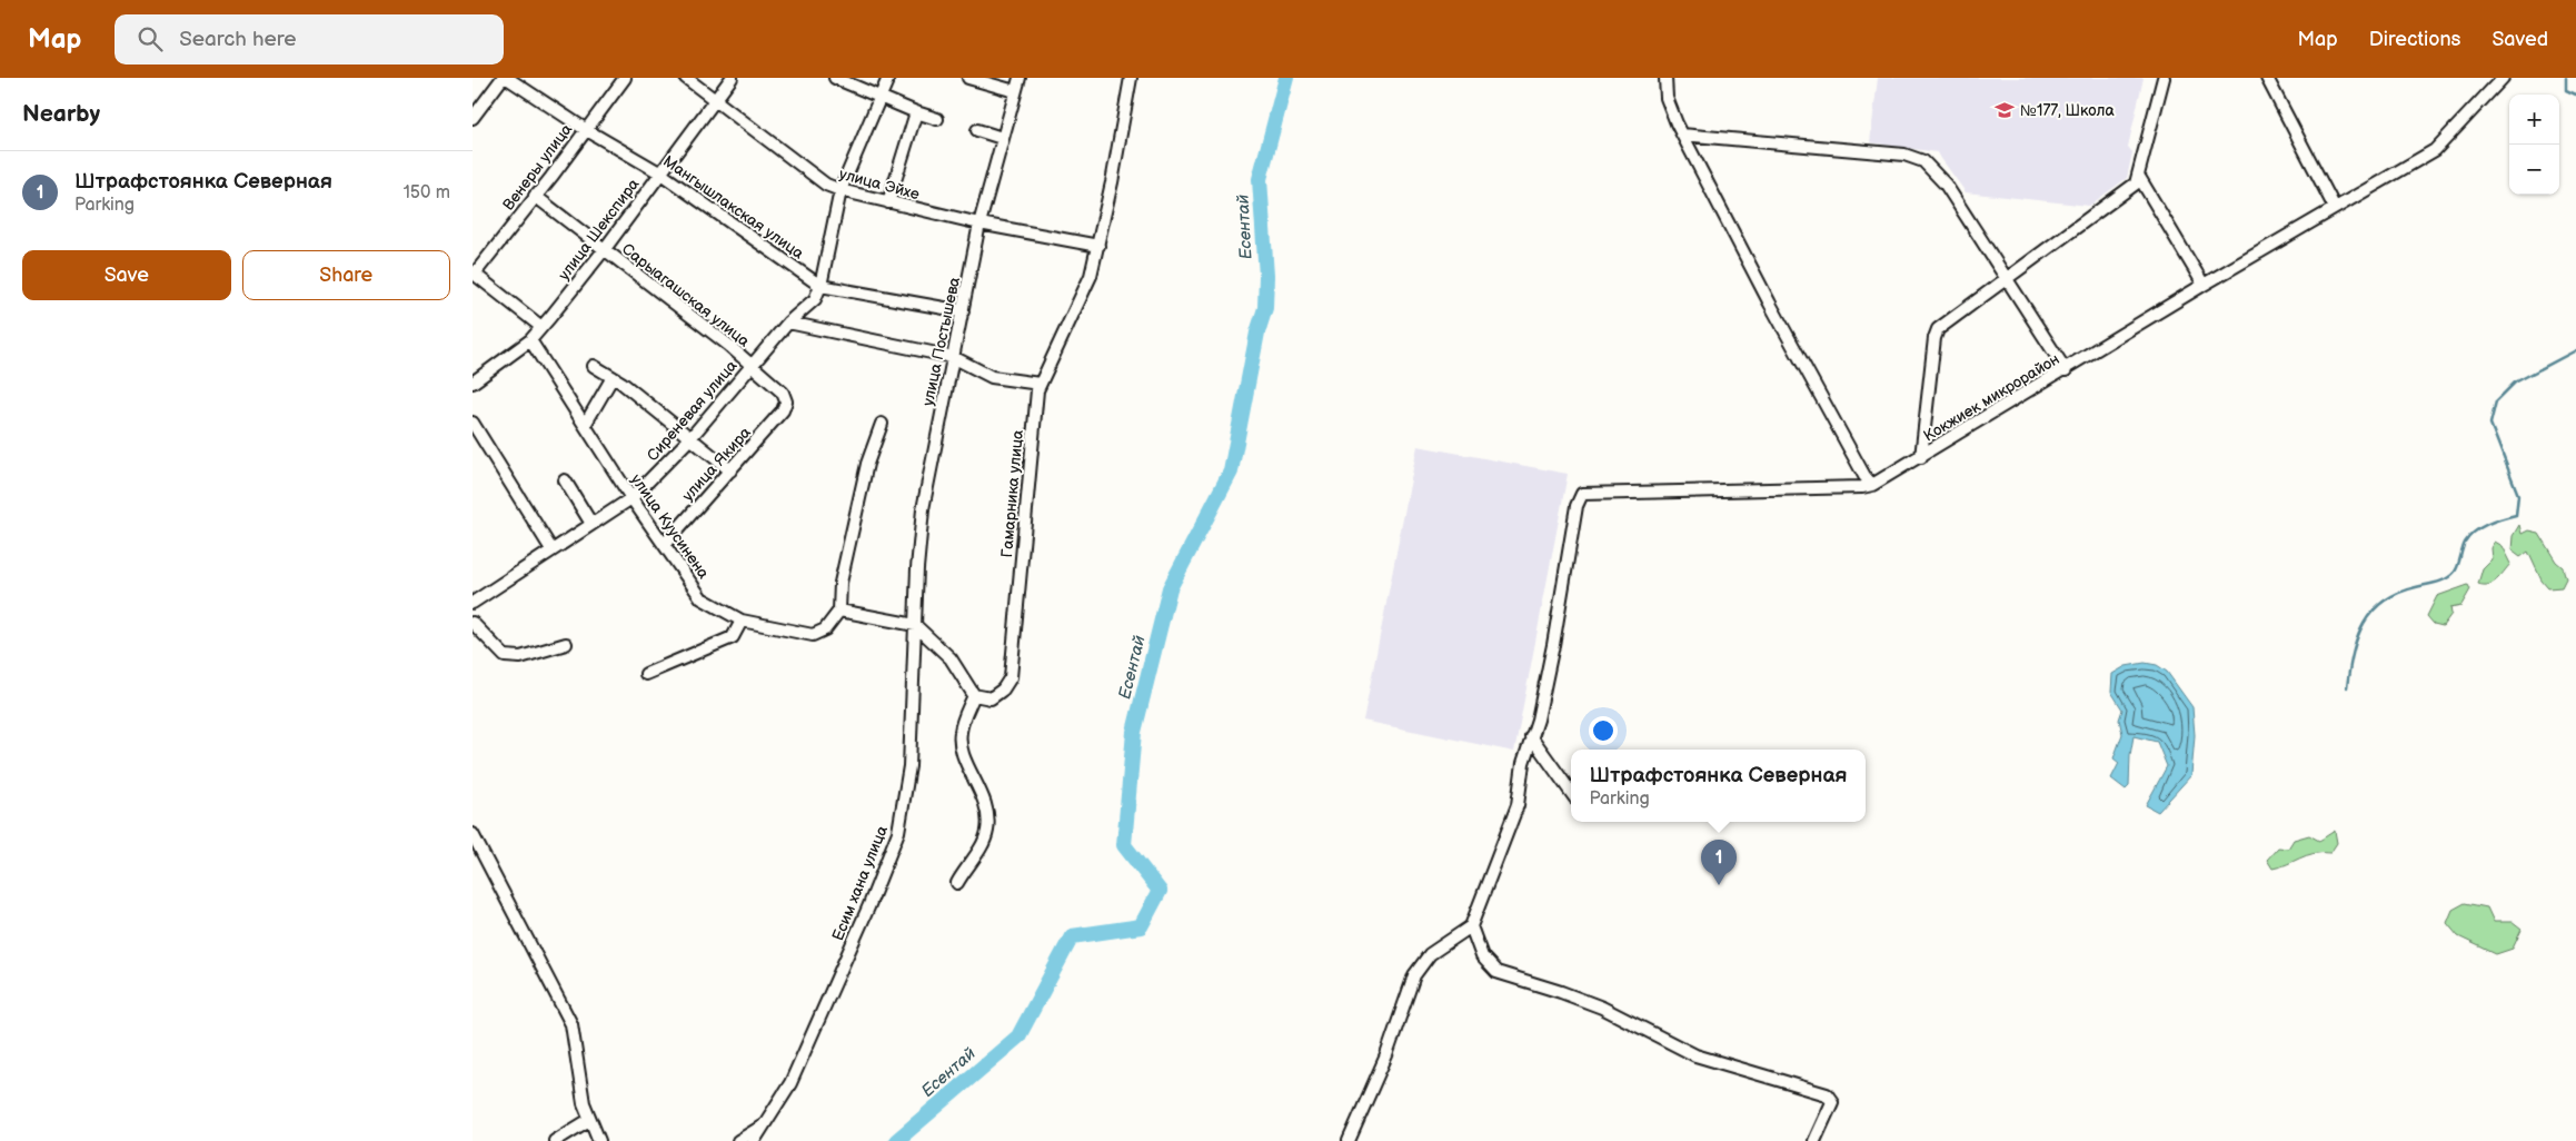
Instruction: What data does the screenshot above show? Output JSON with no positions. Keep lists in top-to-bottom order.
{
  "streets": {
    "street": [
      "Венеры улица",
      "улица Эйхе",
      "Мангышлакская улица",
      "улица Шекспира",
      "Сарыагашская улица",
      "улица Постышева",
      "Кокжиек микрорайон",
      "Сиреневая улица",
      "улица Якира",
      "Гамарника улица",
      "улица Куусинена",
      "Есим хана улица"
    ]
  },
  "crossings": [
    ["Венеры улица", "Мангышлакская улица"],
    ["Венеры улица", "Сарыагашская улица"],
    ["улица Эйхе", "улица Шекспира"],
    ["улица Эйхе", "улица Постышева"],
    ["улица Эйхе", "Гамарника улица"],
    ["Мангышлакская улица", "улица Шекспира"],
    ["Мангышлакская улица", "улица Постышева"],
    ["Мангышлакская улица", "Сиреневая улица"],
    ["улица Шекспира", "Сарыагашская улица"],
    ["улица Шекспира", "улица Куусинена"],
    ["Сарыагашская улица", "Сиреневая улица"],
    ["Сарыагашская улица", "улица Якира"],
    ["улица Постышева", "Есим хана улица"],
    ["Сиреневая улица", "улица Куусинена"],
    ["улица Якира", "улица Куусинена"]
  ],
  "water": ["Есентай"],
  "places": {
    "school or university": ["№177, Школа"]
  },
  "page": {
    "header": "Map",
    "search": "Search here",
    "nav": ["Map", "Directions", "Saved"],
    "heading": "Nearby",
    "map_buttons": ["+", "−"],
    "list": [
      {
        "mark": "1",
        "name": "Штрафстоянка Северная",
        "note": "Parking",
        "value": "150 m"
      }
    ],
    "buttons": ["Save", "Share"],
    "popup": ["Штрафстоянка Северная", "Parking"],
    "pins": "1"
  }
}
